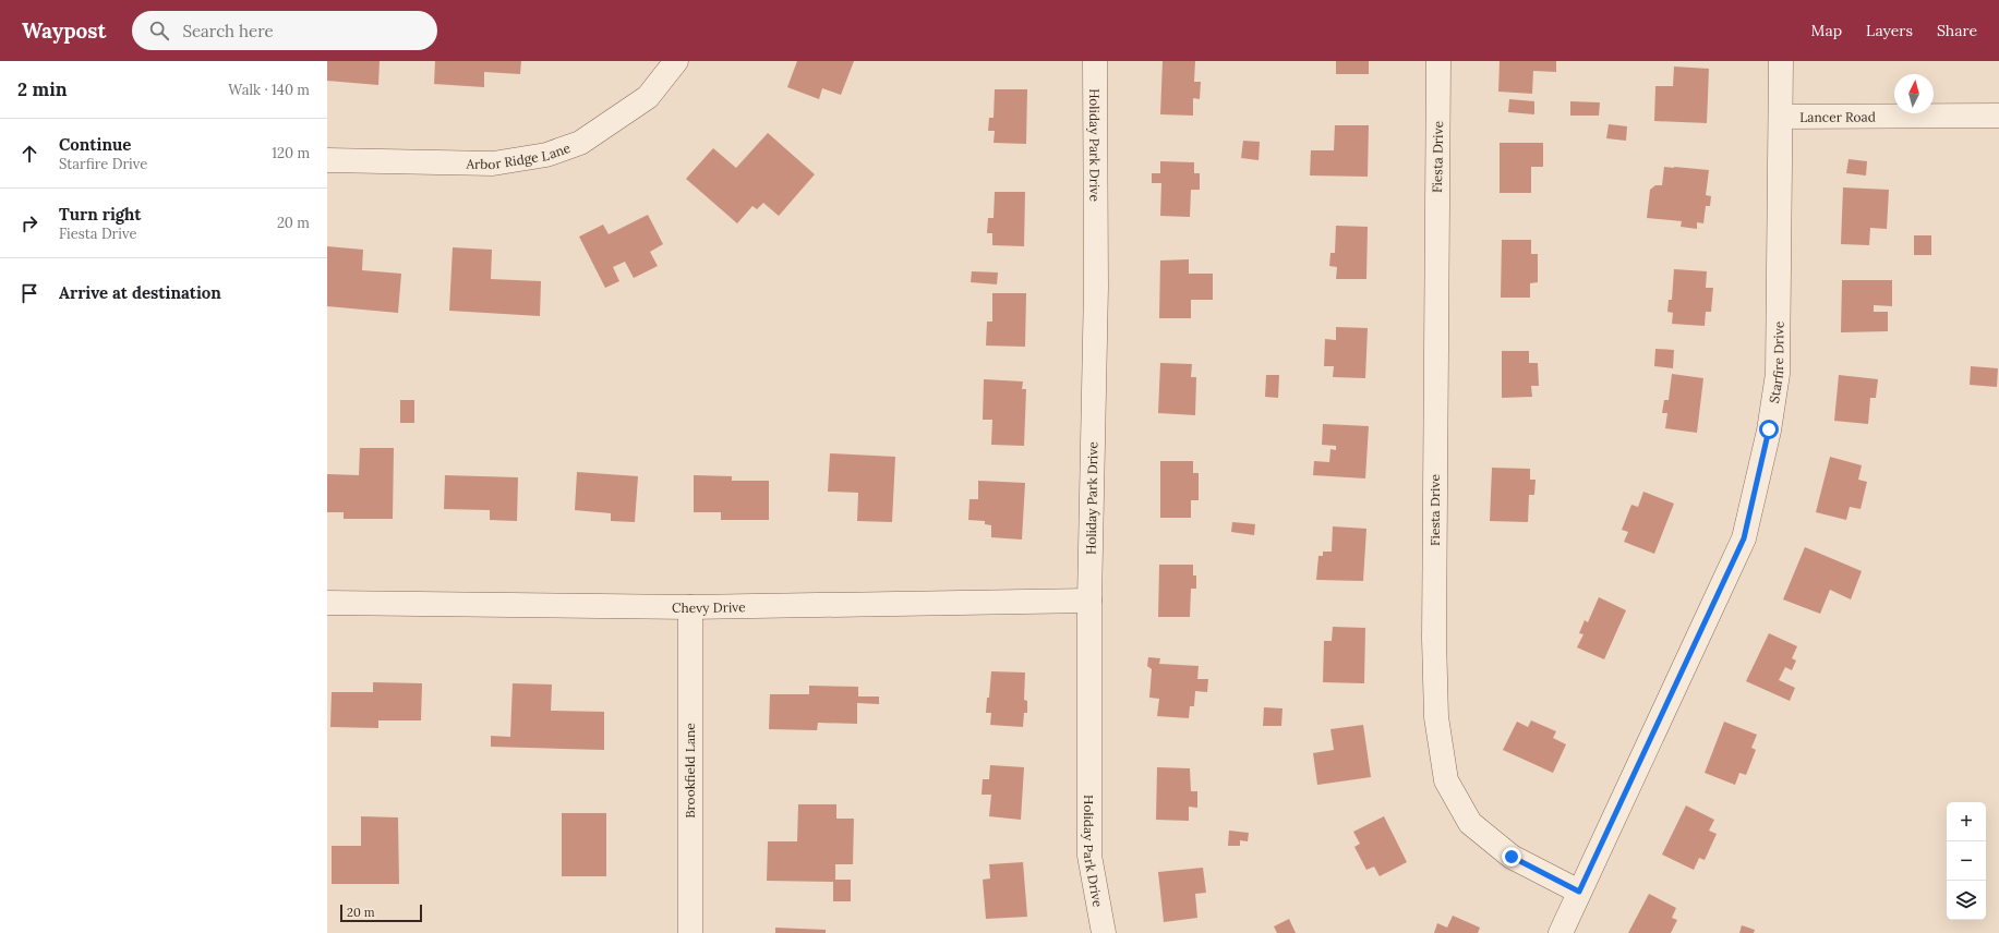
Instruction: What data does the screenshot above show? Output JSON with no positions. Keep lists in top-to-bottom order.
{
  "streets": {
    "street": [
      "Lancer Road",
      "Holiday Park Drive",
      "Arbor Ridge Lane",
      "Fiesta Drive",
      "Starfire Drive",
      "Chevy Drive",
      "Brookfield Lane"
    ]
  },
  "crossings": [
    ["Lancer Road", "Starfire Drive"],
    ["Holiday Park Drive", "Chevy Drive"],
    ["Fiesta Drive", "Starfire Drive"],
    ["Chevy Drive", "Brookfield Lane"]
  ],
  "scale_bar": "20 m",
  "north": "top",
  "page": {
    "header": "Waypost",
    "search": "Search here",
    "nav": ["Map", "Layers", "Share"],
    "heading": ["2 min", "Walk · 140 m"],
    "list": [
      ["Continue", "Starfire Drive", "120 m"],
      ["Turn right", "Fiesta Drive", "20 m"],
      "Arrive at destination"
    ],
    "map_buttons": ["+", "−"],
    "scale": "20 m"
  }
}
